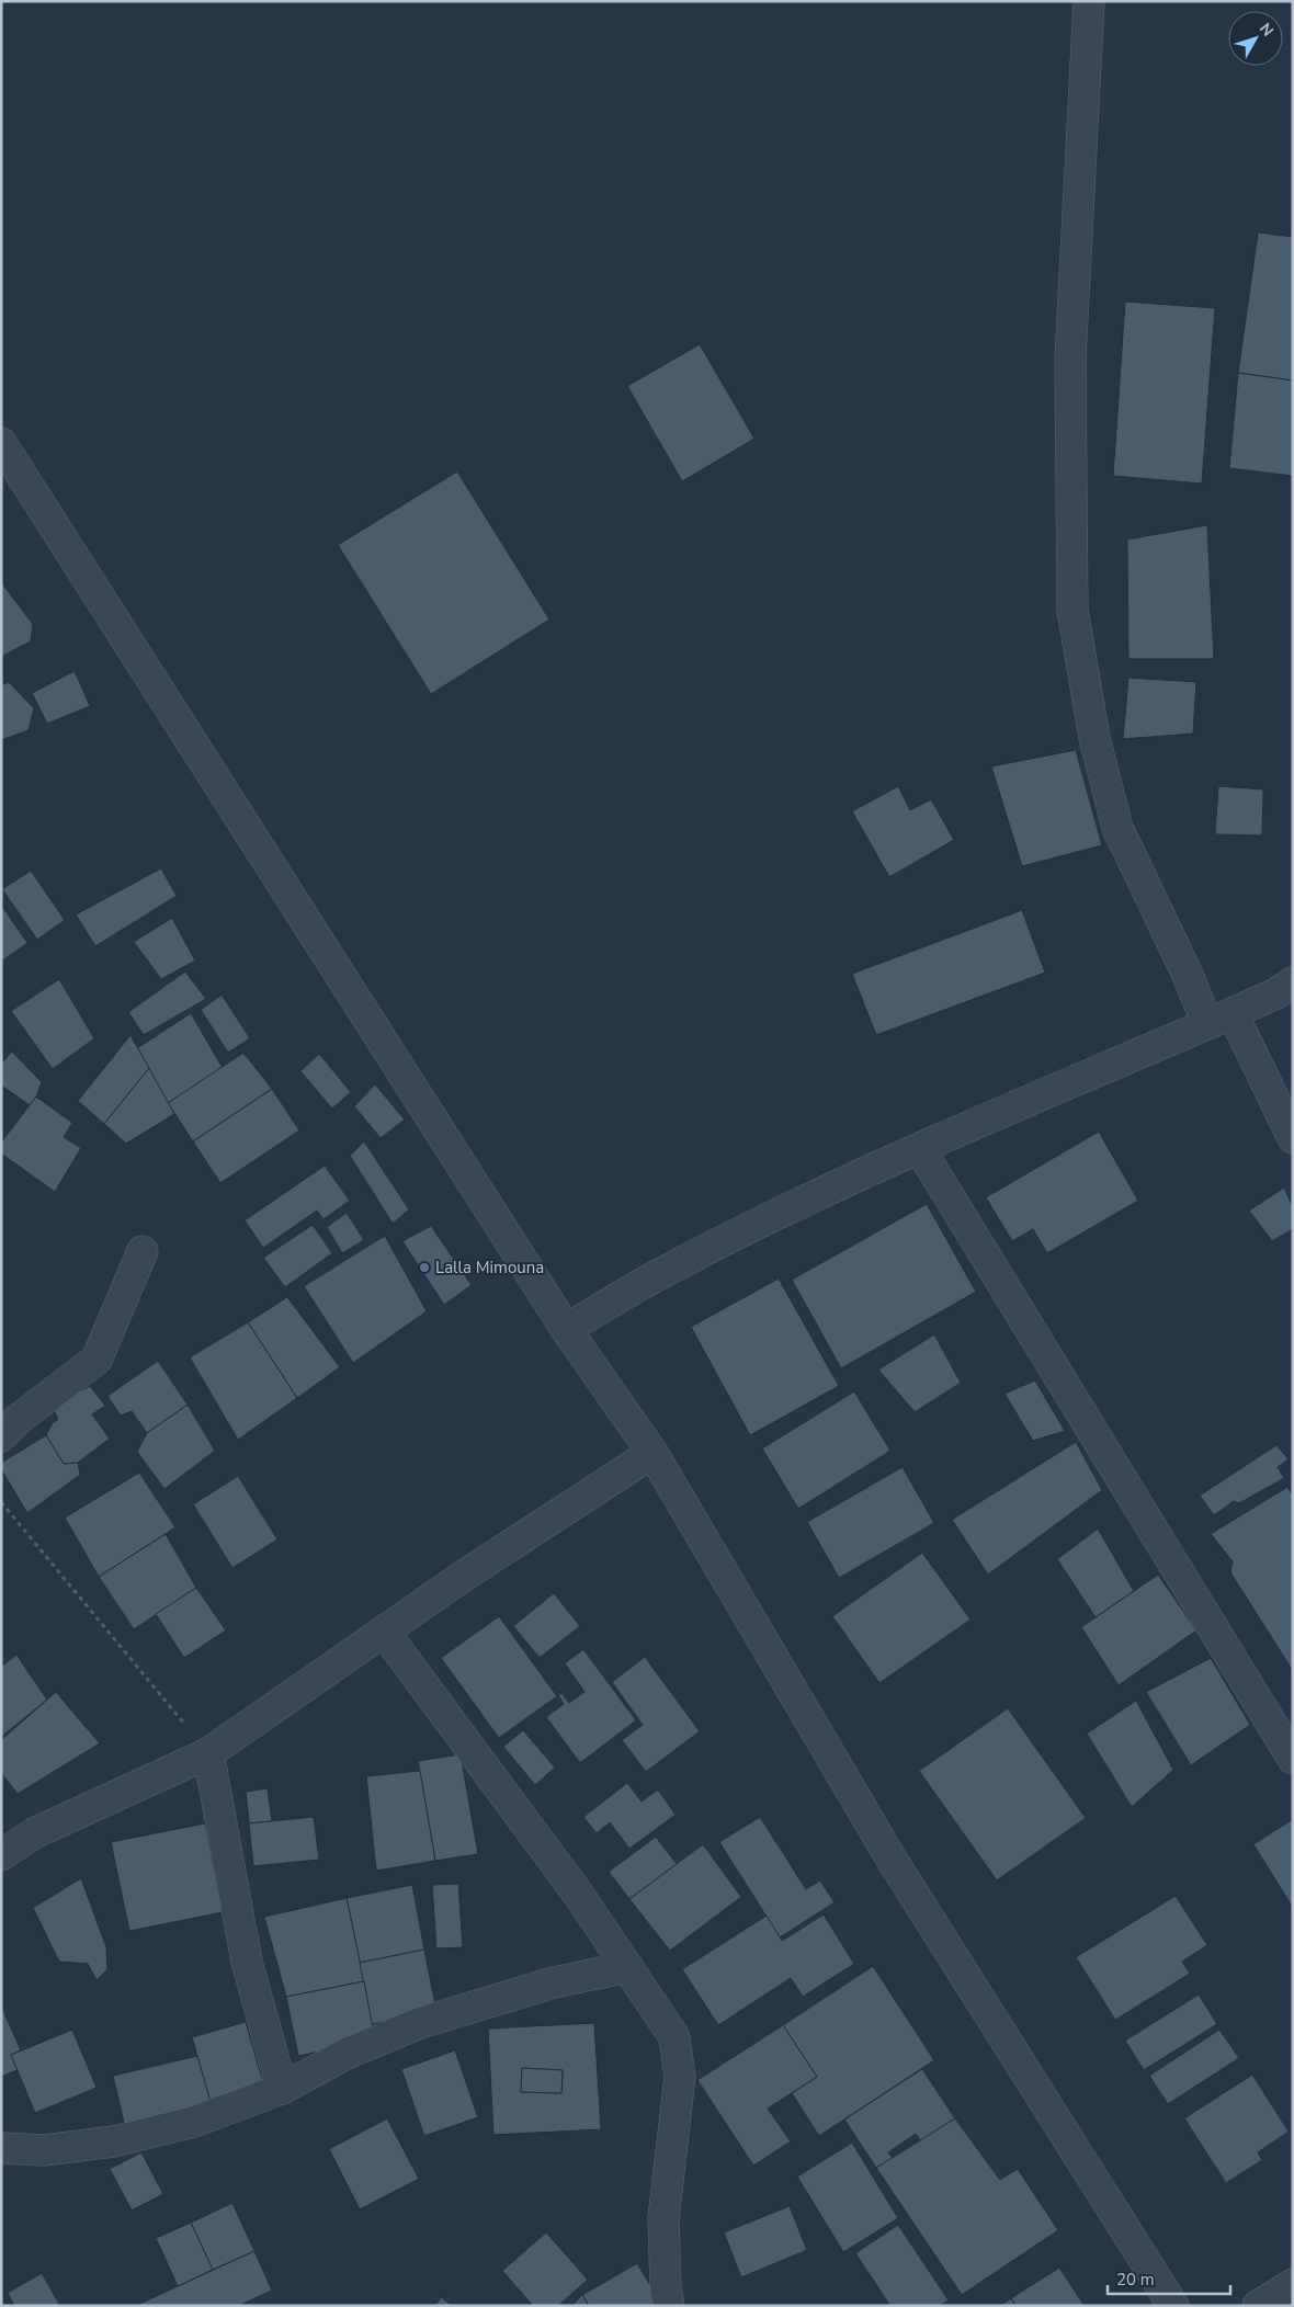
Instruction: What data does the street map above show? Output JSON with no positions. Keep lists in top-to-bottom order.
{
  "places": ["Lalla Mimouna"],
  "scale_bar": "20 m",
  "north": "top right"
}
